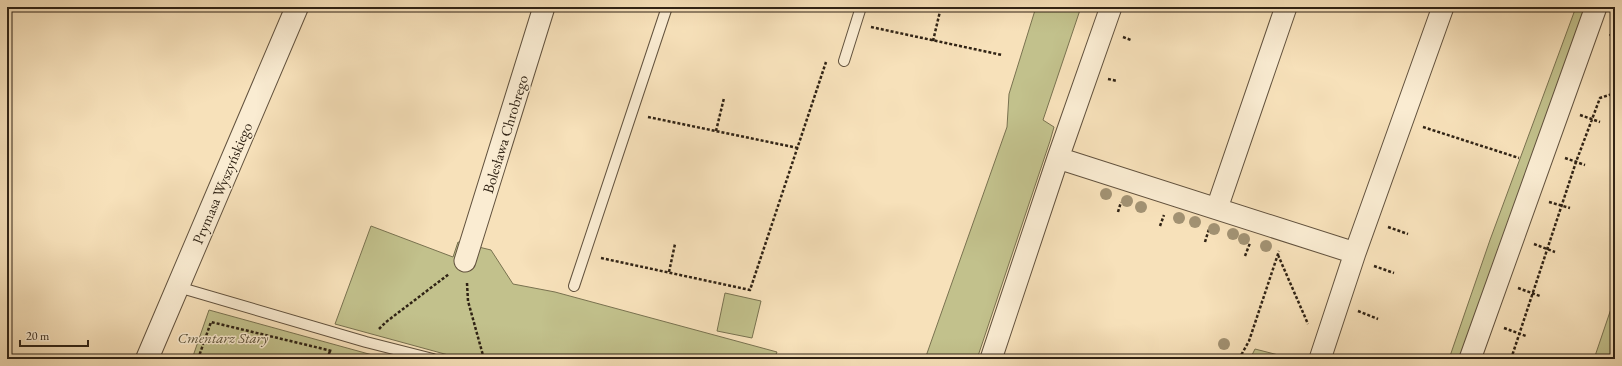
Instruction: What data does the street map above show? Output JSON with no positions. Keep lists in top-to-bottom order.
{
  "streets": {
    "street": ["Bolesława Chrobrego", "Prymasa Wyszyńskiego"]
  },
  "parks": ["Cmentarz Stary"],
  "scale_bar": "20 m"
}
